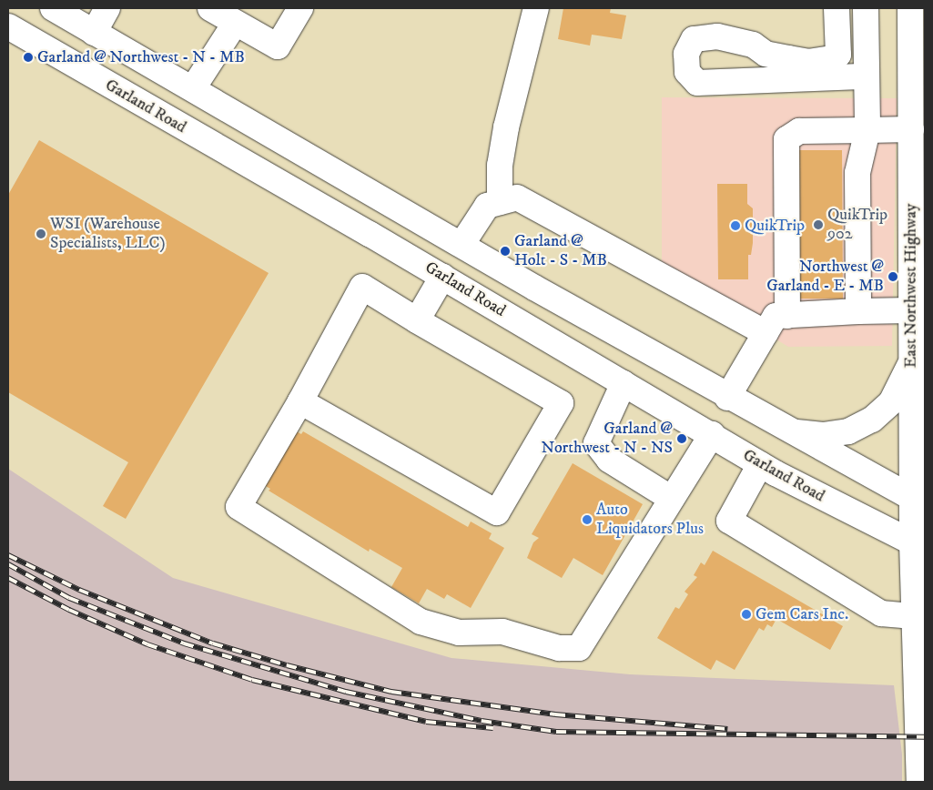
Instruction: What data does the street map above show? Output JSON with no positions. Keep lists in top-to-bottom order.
{
  "streets": {
    "main road": ["Garland Road", "East Northwest Highway"]
  },
  "crossings": [
    ["Garland Road", "East Northwest Highway"]
  ],
  "places": [
    "Garland @ Northwest - N - MB",
    "QuikTrip 902",
    "QuikTrip",
    "WSI (Warehouse Specialists, LLC)",
    "Garland @ Holt - S - MB",
    "Northwest @ Garland - E - MB",
    "Garland @ Northwest - N - NS",
    "Auto Liquidators Plus",
    "Gem Cars Inc."
  ]
}
